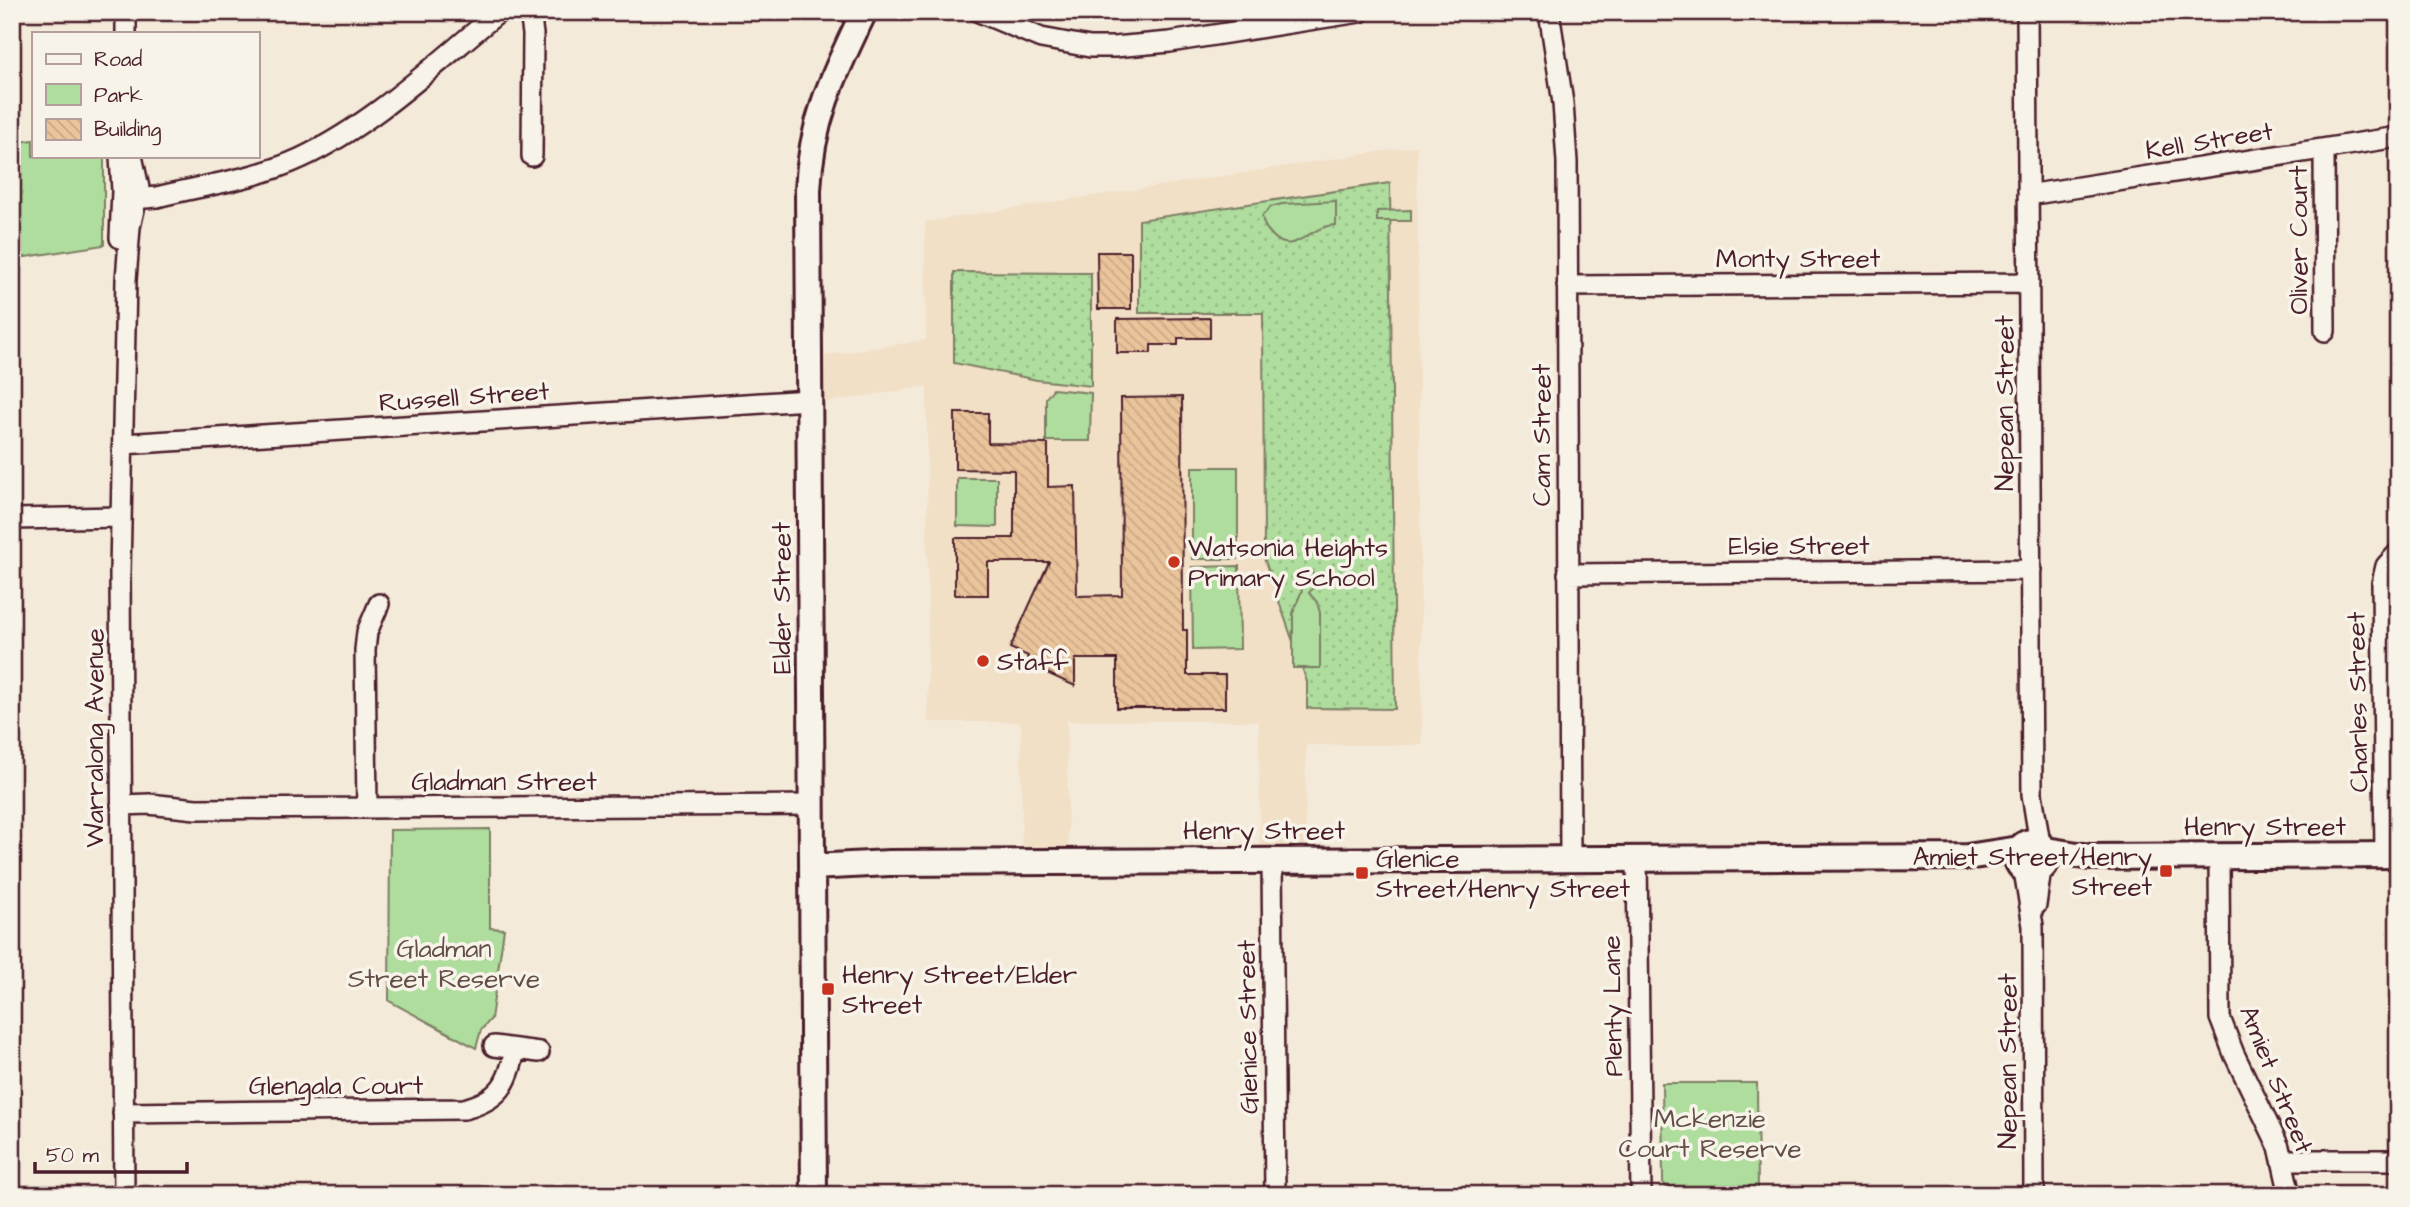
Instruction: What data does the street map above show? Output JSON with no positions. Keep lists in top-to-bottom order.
{
  "streets": {
    "street": [
      "Kell Street",
      "Oliver Court",
      "Monty Street",
      "Russell Street",
      "Nepean Street",
      "Cam Street",
      "Elsie Street",
      "Elder Street",
      "Charles Street",
      "Warralong Avenue",
      "Gladman Street",
      "Henry Street",
      "Plenty Lane",
      "Glenice Street",
      "Amiet Street",
      "Glengala Court"
    ]
  },
  "crossings": [
    ["Kell Street", "Oliver Court"],
    ["Kell Street", "Nepean Street"],
    ["Monty Street", "Nepean Street"],
    ["Monty Street", "Cam Street"],
    ["Russell Street", "Elder Street"],
    ["Russell Street", "Warralong Avenue"],
    ["Nepean Street", "Elsie Street"],
    ["Nepean Street", "Henry Street"],
    ["Cam Street", "Elsie Street"],
    ["Cam Street", "Henry Street"],
    ["Elder Street", "Gladman Street"],
    ["Elder Street", "Henry Street"],
    ["Charles Street", "Henry Street"],
    ["Warralong Avenue", "Gladman Street"],
    ["Warralong Avenue", "Glengala Court"],
    ["Henry Street", "Plenty Lane"],
    ["Henry Street", "Glenice Street"],
    ["Henry Street", "Amiet Street"]
  ],
  "parks": ["Gladman Street Reserve", "Mckenzie Court Reserve"],
  "places": {
    "other": ["Watsonia Heights Primary School", "Staff"],
    "transit": ["Amiet Street/Henry Street", "Glenice Street/Henry Street", "Henry Street/Elder Street"]
  },
  "legend": ["Road", "Park", "Building"],
  "scale_bar": "50 m"
}
